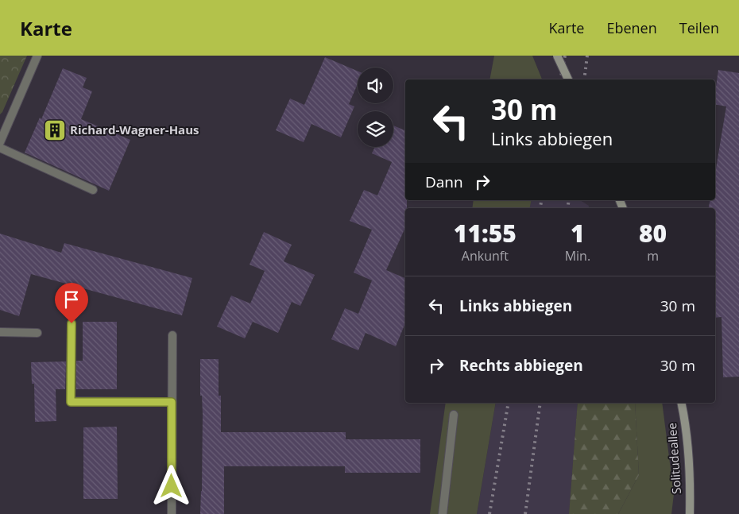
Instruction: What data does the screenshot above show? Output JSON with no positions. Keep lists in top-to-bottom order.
{
  "streets": {
    "main road": ["Solitudeallee"]
  },
  "places": {
    "building": ["Richard-Wagner-Haus"]
  },
  "page": {
    "header": "Karte",
    "nav": ["Karte", "Ebenen", "Teilen"],
    "turn": ["30 m", "Links abbiegen"],
    "then": "Dann",
    "eta": [
      "11:55",
      "Ankunft",
      "1",
      "Min.",
      "80",
      "m"
    ],
    "list": [
      {
        "name": "Links abbiegen",
        "value": "30 m"
      },
      {
        "name": "Rechts abbiegen",
        "value": "30 m"
      }
    ]
  }
}
